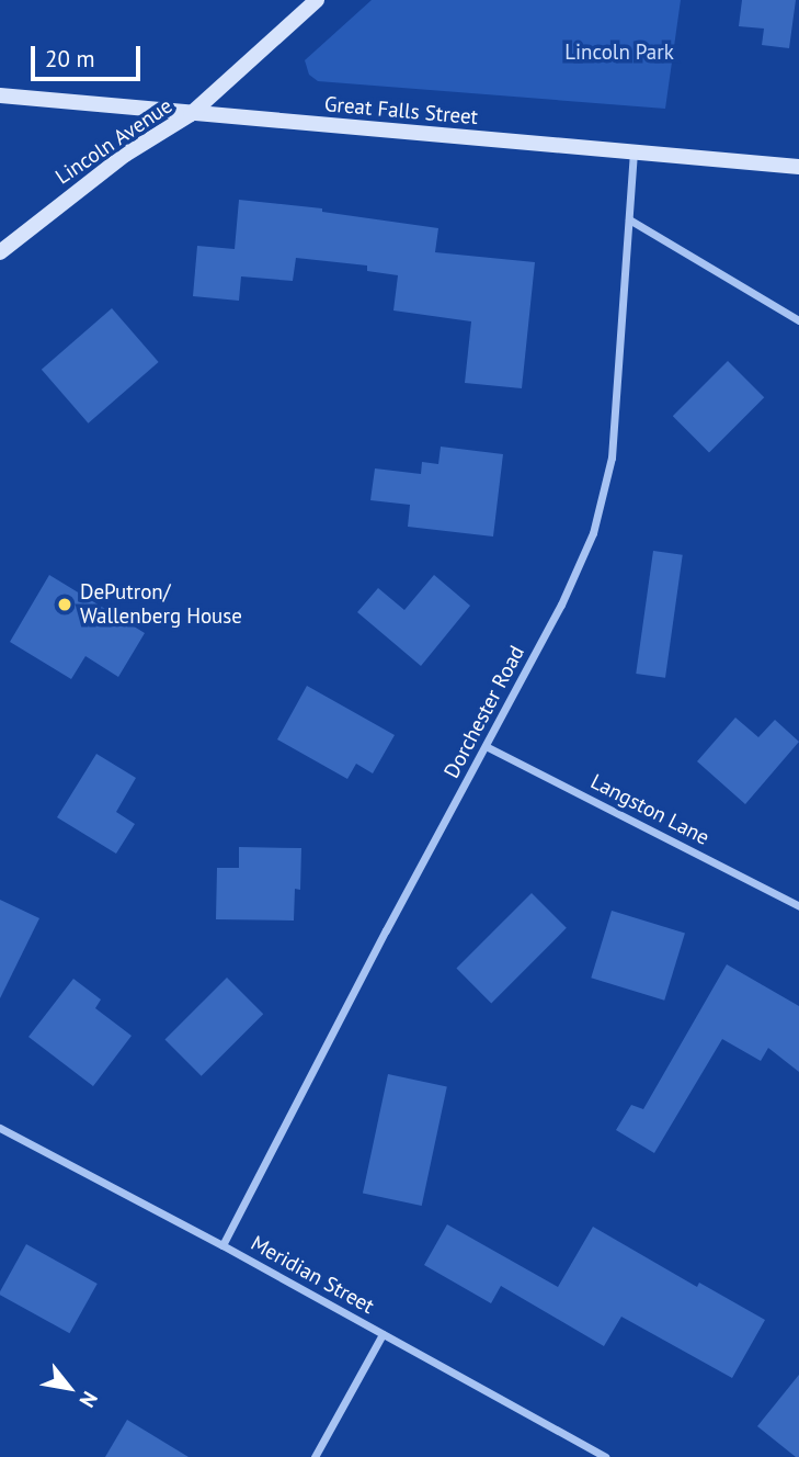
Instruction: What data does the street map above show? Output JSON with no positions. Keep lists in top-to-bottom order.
{
  "streets": {
    "main road": ["Great Falls Street", "Lincoln Avenue"],
    "street": ["Dorchester Road", "Langston Lane", "Meridian Street"]
  },
  "crossings": [
    ["Great Falls Street", "Lincoln Avenue"],
    ["Great Falls Street", "Dorchester Road"],
    ["Dorchester Road", "Langston Lane"],
    ["Dorchester Road", "Meridian Street"]
  ],
  "parks": ["Lincoln Park"],
  "places": ["DePutron/ Wallenberg House"],
  "scale_bar": "20 m",
  "north": "bottom right"
}
